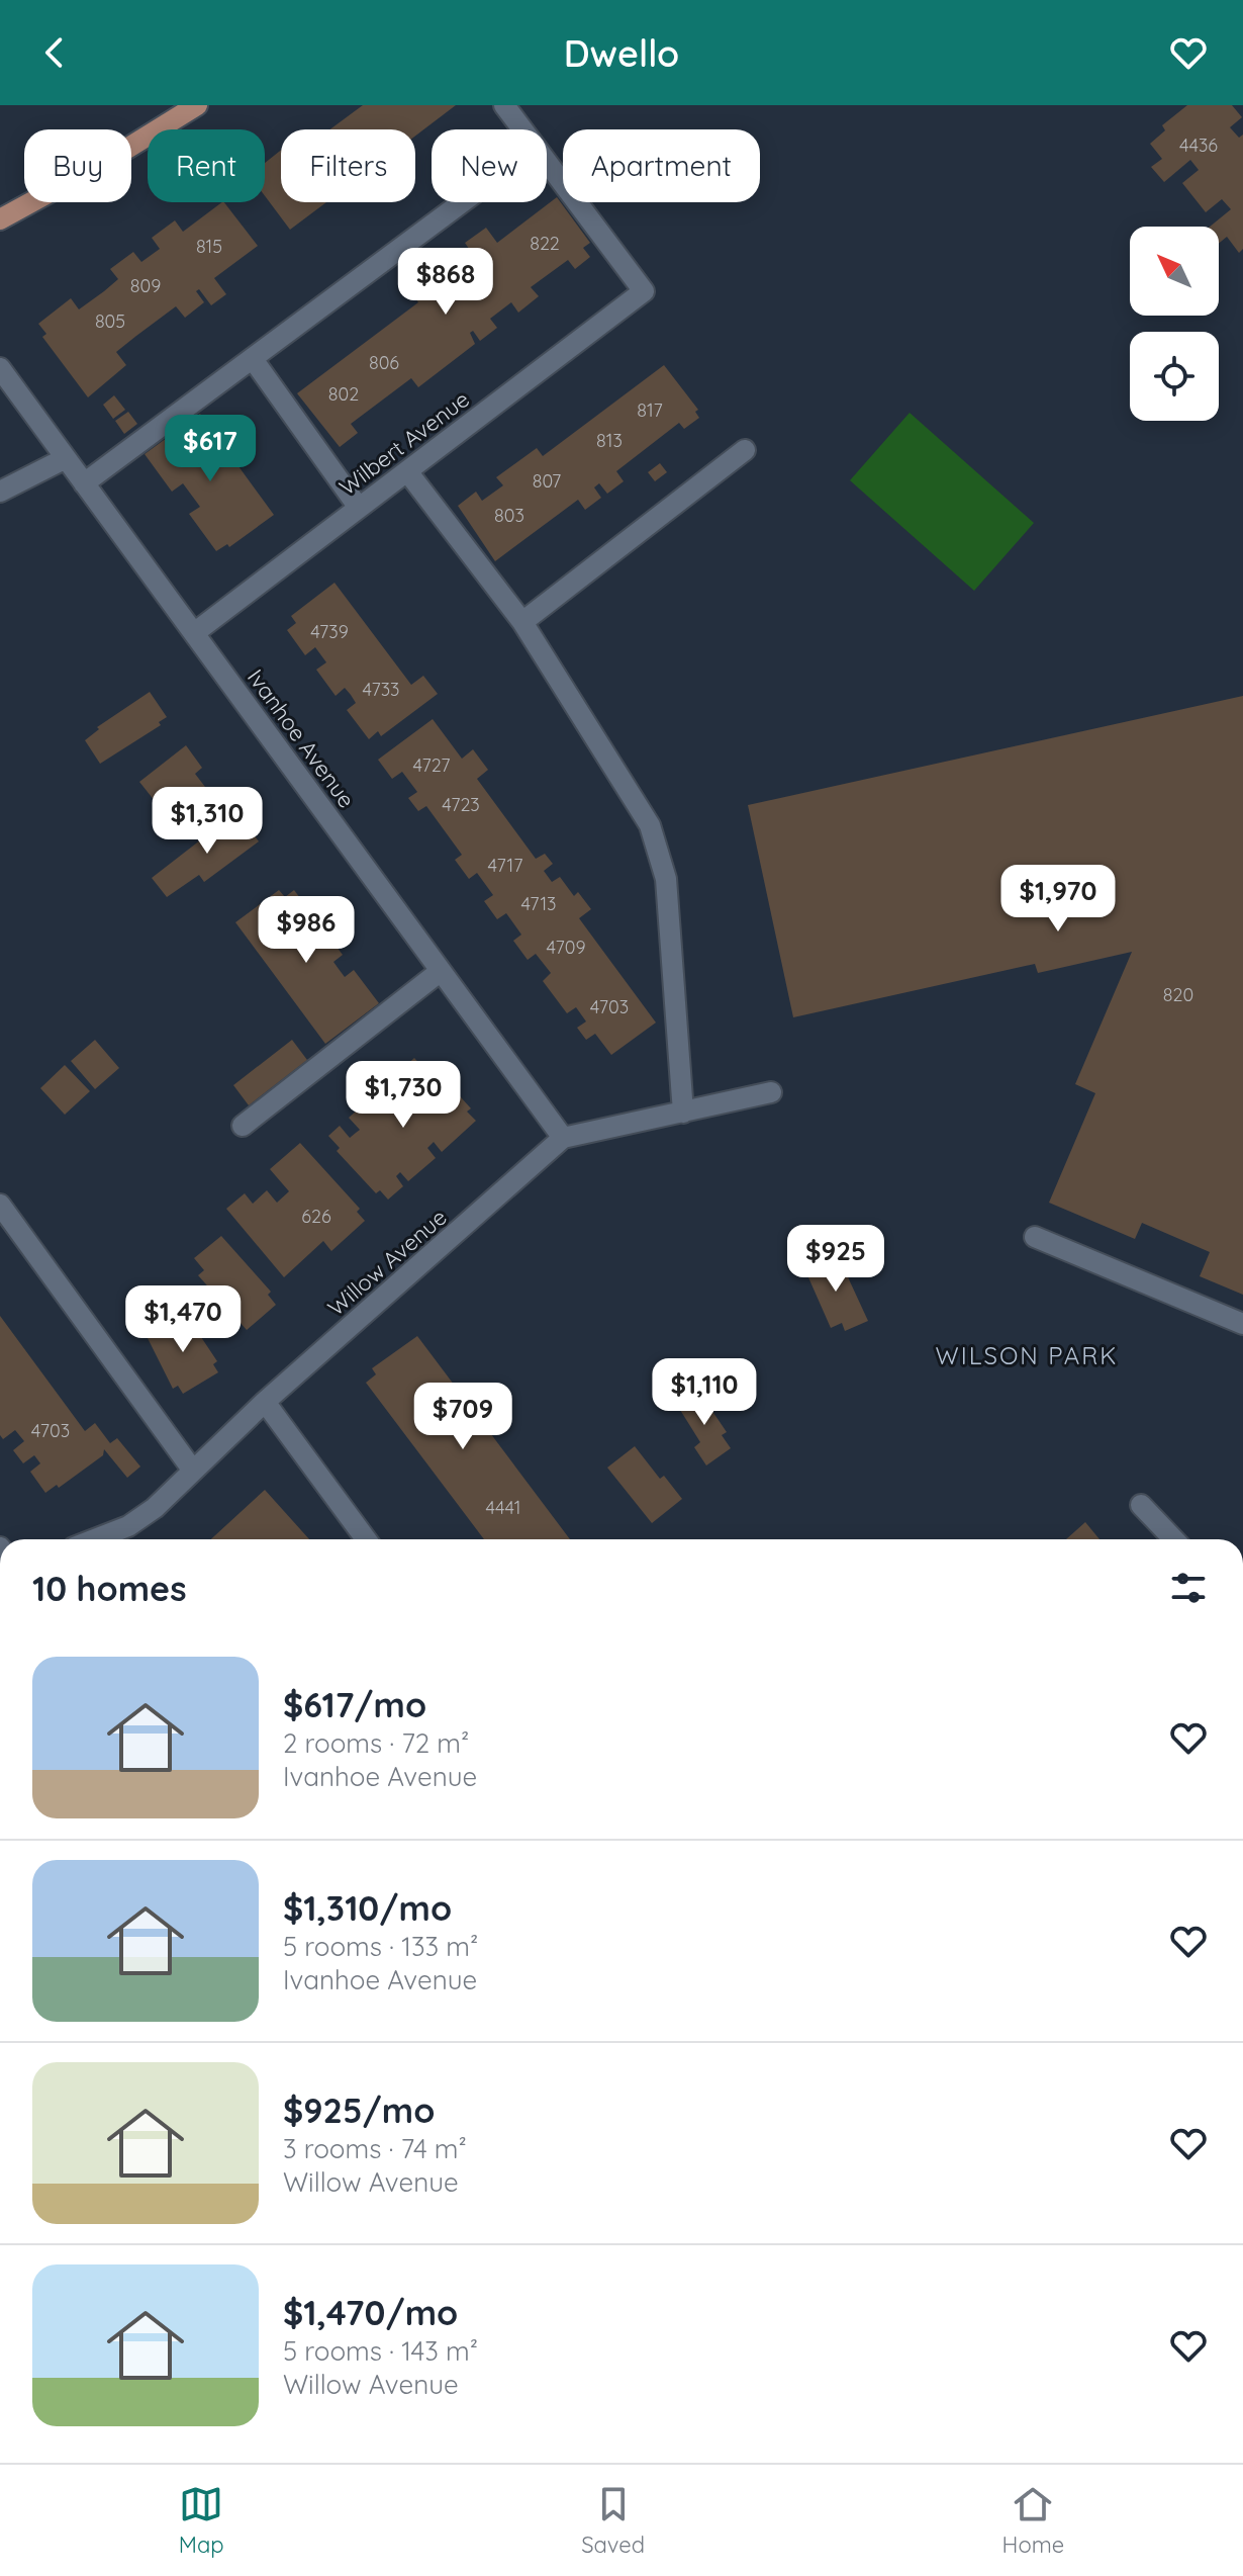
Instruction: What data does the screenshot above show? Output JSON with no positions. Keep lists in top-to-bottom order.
{
  "streets": {
    "street": ["Wilbert Avenue", "Ivanhoe Avenue", "Willow Avenue"]
  },
  "crossings": [
    ["Wilbert Avenue", "Ivanhoe Avenue"],
    ["Ivanhoe Avenue", "Willow Avenue"]
  ],
  "districts": ["WILSON PARK"],
  "house_numbers": [
    "4436",
    "822",
    "815",
    "809",
    "805",
    "806",
    "802",
    "817",
    "813",
    "807",
    "803",
    "4739",
    "4733",
    "4727",
    "4723",
    "4717",
    "4713",
    "4709",
    "820",
    "4703",
    "626",
    "4703",
    "4441"
  ],
  "north": "top left",
  "page": {
    "header": "Dwello",
    "chip": [
      "Buy",
      "Rent",
      "Filters",
      "New",
      "Apartment"
    ],
    "price": [
      "$868",
      "$617",
      "$1,310",
      "$1,970",
      "$986",
      "$1,730",
      "$925",
      "$1,470",
      "$1,110",
      "$709"
    ],
    "heading": "10 homes",
    "list": [
      {
        "name": "$617/mo",
        "note": "2 rooms · 72 m² · Ivanhoe Avenue"
      },
      {
        "name": "$1,310/mo",
        "note": "5 rooms · 133 m² · Ivanhoe Avenue"
      },
      {
        "name": "$925/mo",
        "note": "3 rooms · 74 m² · Willow Avenue"
      },
      {
        "name": "$1,470/mo",
        "note": "5 rooms · 143 m² · Willow Avenue"
      }
    ],
    "tabs": ["Map", "Saved", "Home"]
  }
}
